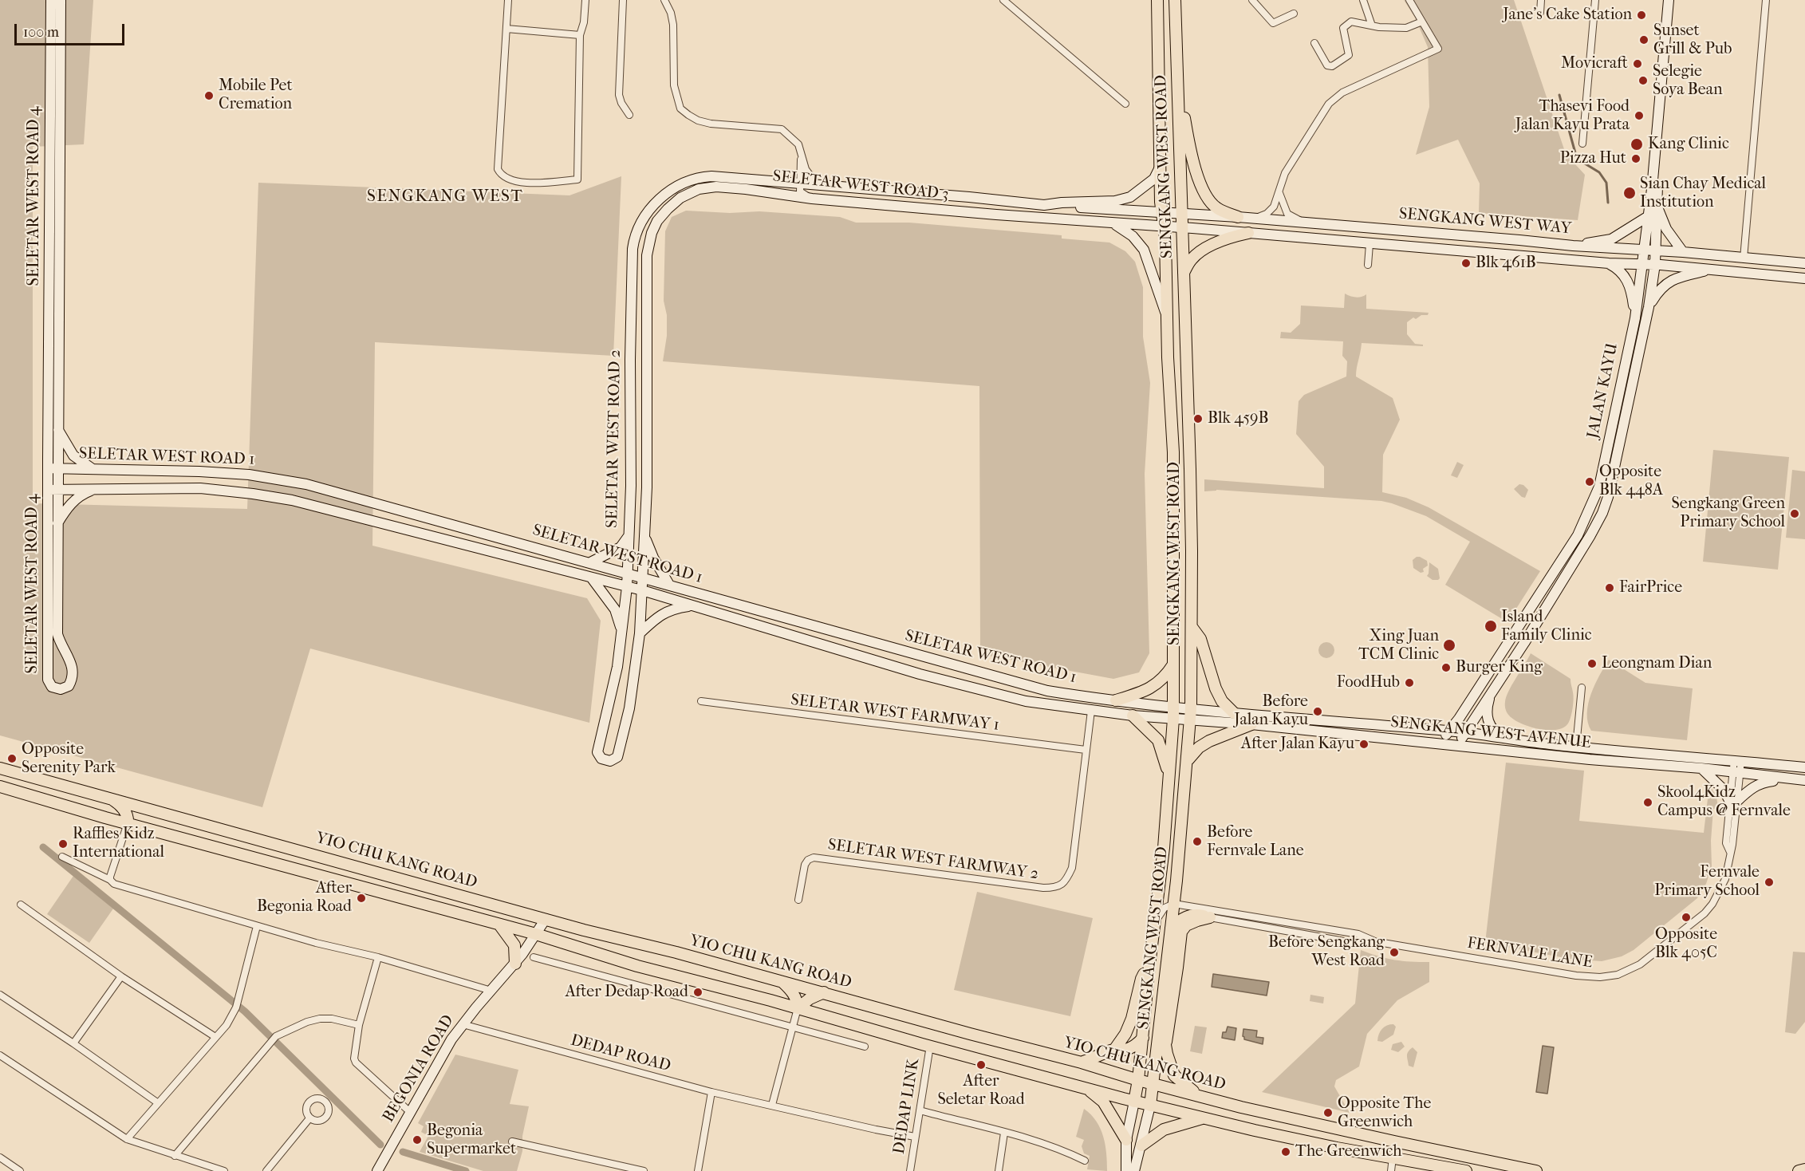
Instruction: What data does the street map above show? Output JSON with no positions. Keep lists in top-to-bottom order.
{
  "streets": {
    "main road": [
      "SENGKANG WEST ROAD",
      "SELETAR WEST ROAD 3",
      "SELETAR WEST ROAD 4",
      "SENGKANG WEST WAY",
      "JALAN KAYU",
      "SELETAR WEST ROAD 2",
      "SELETAR WEST ROAD 1",
      "SENGKANG WEST AVENUE",
      "YIO CHU KANG ROAD",
      "BEGONIA ROAD"
    ],
    "street": [
      "SELETAR WEST FARMWAY 1",
      "SELETAR WEST FARMWAY 2",
      "FERNVALE LANE",
      "DEDAP ROAD",
      "DEDAP LINK"
    ]
  },
  "crossings": [
    ["SENGKANG WEST ROAD", "SELETAR WEST ROAD 3"],
    ["SENGKANG WEST ROAD", "SENGKANG WEST WAY"],
    ["SENGKANG WEST ROAD", "SELETAR WEST ROAD 1"],
    ["SENGKANG WEST ROAD", "SENGKANG WEST AVENUE"],
    ["SENGKANG WEST ROAD", "YIO CHU KANG ROAD"],
    ["SENGKANG WEST ROAD", "FERNVALE LANE"],
    ["SELETAR WEST ROAD 3", "SENGKANG WEST WAY"],
    ["SELETAR WEST ROAD 3", "SELETAR WEST ROAD 2"],
    ["SELETAR WEST ROAD 4", "SELETAR WEST ROAD 1"],
    ["SENGKANG WEST WAY", "JALAN KAYU"],
    ["JALAN KAYU", "SENGKANG WEST AVENUE"],
    ["SELETAR WEST ROAD 2", "SELETAR WEST ROAD 1"],
    ["SELETAR WEST ROAD 1", "SENGKANG WEST AVENUE"],
    ["SELETAR WEST ROAD 1", "SELETAR WEST FARMWAY 2"],
    ["SELETAR WEST FARMWAY 1", "SELETAR WEST FARMWAY 2"],
    ["SENGKANG WEST AVENUE", "FERNVALE LANE"],
    ["YIO CHU KANG ROAD", "BEGONIA ROAD"],
    ["DEDAP ROAD", "BEGONIA ROAD"],
    ["DEDAP ROAD", "DEDAP LINK"]
  ],
  "districts": ["SENGKANG WEST"],
  "places": [
    "Jane's Cake Station",
    "Sunset Grill & Pub",
    "Movicraft",
    "Selegie Soya Bean",
    "Mobile Pet Cremation",
    "Thasevi Food Jalan Kayu Prata",
    "Kang Clinic",
    "Pizza Hut",
    "Sian Chay Medical Institution",
    "Blk 461B",
    "Blk 459B",
    "Opposite Blk 448A",
    "Sengkang Green Primary School",
    "FairPrice",
    "Island Family Clinic",
    "Xing Juan TCM Clinic",
    "Leongnam Dian",
    "Burger King",
    "FoodHub",
    "Before Jalan Kayu",
    "After Jalan Kayu",
    "Opposite Serenity Park",
    "Skool4Kidz Campus @ Fernvale",
    "Before Fernvale Lane",
    "Raffles Kidz International",
    "Fernvale Primary School",
    "After Begonia Road",
    "Opposite Blk 405C",
    "Before Sengkang West Road",
    "After Dedap Road",
    "After Seletar Road",
    "Opposite The Greenwich",
    "Begonia Supermarket",
    "The Greenwich"
  ],
  "scale_bar": "100 m"
}
